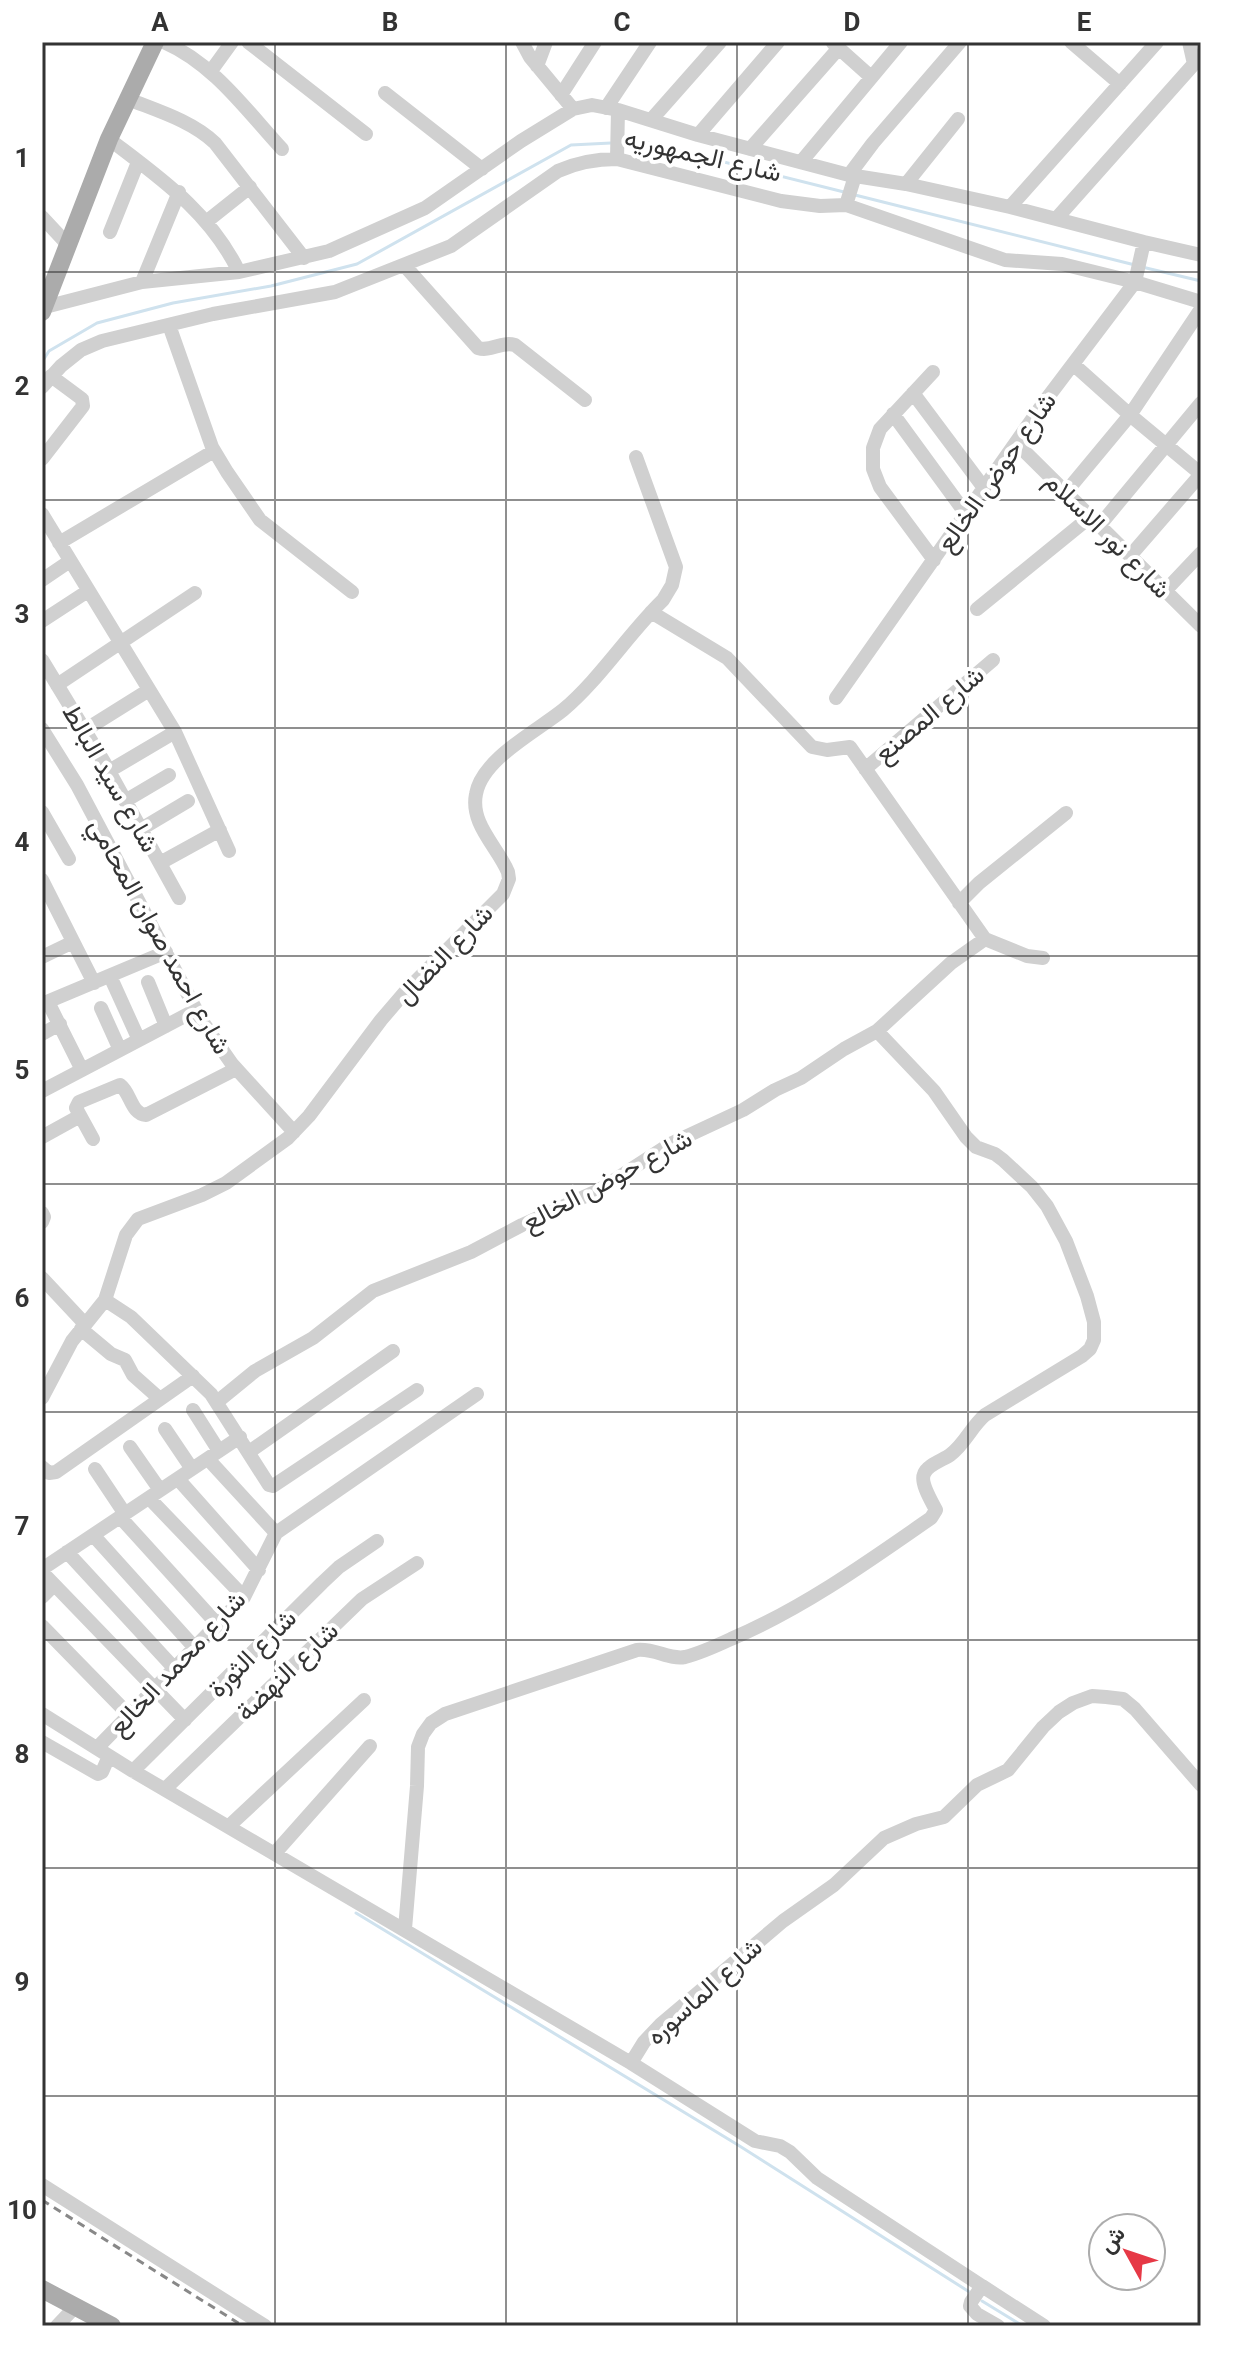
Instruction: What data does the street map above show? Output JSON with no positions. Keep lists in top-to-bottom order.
{
  "streets": {
    "street": [
      "شارع الجمهوريه",
      "شارع حوض الخالع",
      "شارع نور الاسلام",
      "شارع المصنع",
      "شارع سيد البالط",
      "شارع احمد صوان المحامي",
      "شارع النضال",
      "شارع الثورة",
      "شارع محمد الخالع",
      "شارع النهضة",
      "شارع الماسوره"
    ]
  },
  "crossings": [
    ["شارع الجمهوريه", "شارع حوض الخالع"],
    ["شارع حوض الخالع", "شارع نور الاسلام"],
    ["شارع احمد صوان المحامي", "شارع النضال"],
    ["شارع الثورة", "شارع الماسوره"],
    ["شارع محمد الخالع", "شارع الماسوره"],
    ["شارع النهضة", "شارع الماسوره"]
  ],
  "north": "top left",
  "grid": {
    "columns": [
      "A",
      "B",
      "C",
      "D",
      "E"
    ],
    "rows": [
      "1",
      "2",
      "3",
      "4",
      "5",
      "6",
      "7",
      "8",
      "9",
      "10"
    ]
  }
}
